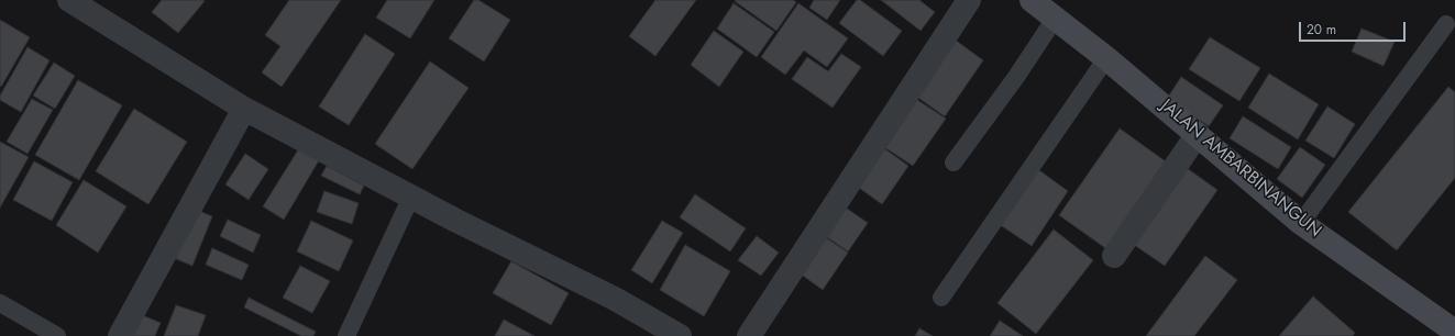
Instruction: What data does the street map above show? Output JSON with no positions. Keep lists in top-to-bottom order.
{
  "streets": {
    "main road": ["JALAN AMBARBINANGUN"]
  },
  "scale_bar": "20 m"
}
